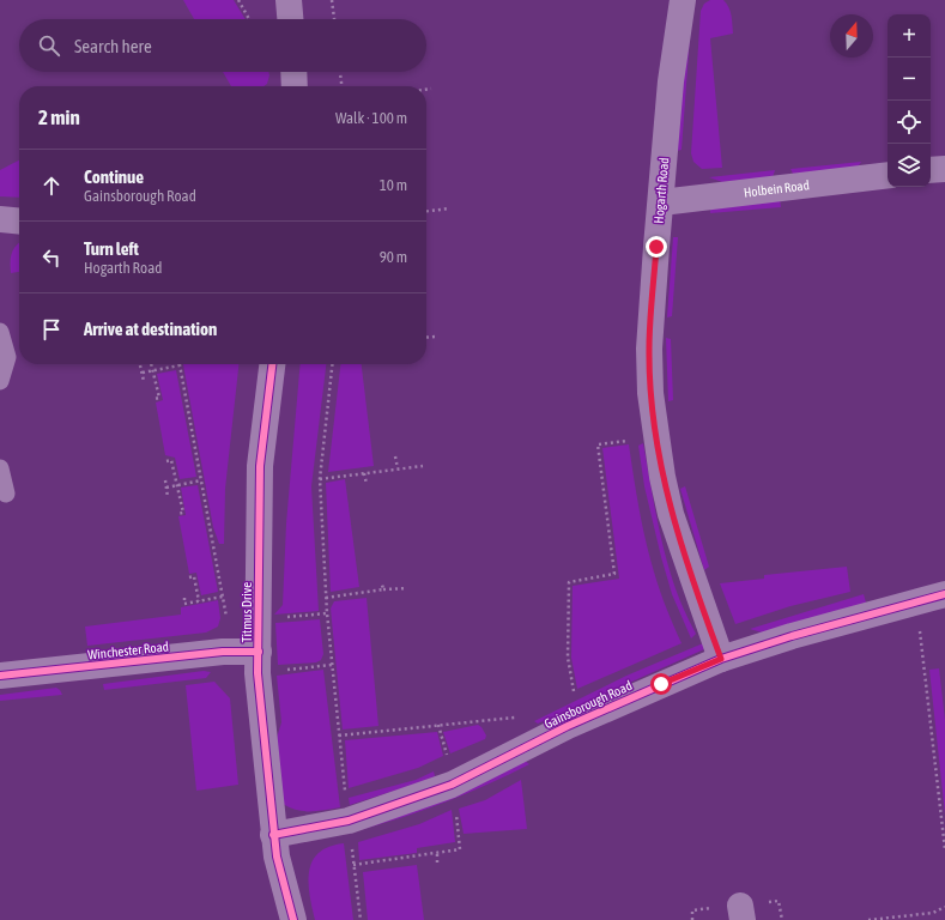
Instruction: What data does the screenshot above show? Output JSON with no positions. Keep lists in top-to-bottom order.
{
  "streets": {
    "street": [
      "Holbein Road",
      "Hogarth Road",
      "Titmus Drive",
      "Winchester Road",
      "Gainsborough Road"
    ]
  },
  "crossings": [
    ["Holbein Road", "Hogarth Road"],
    ["Hogarth Road", "Gainsborough Road"],
    ["Titmus Drive", "Winchester Road"],
    ["Titmus Drive", "Gainsborough Road"]
  ],
  "north": "top",
  "page": {
    "map_buttons": ["+", "−"],
    "search": "Search here",
    "heading": ["2 min", "Walk · 100 m"],
    "list": [
      ["Continue", "Gainsborough Road", "10 m"],
      ["Turn left", "Hogarth Road", "90 m"],
      "Arrive at destination"
    ]
  }
}
